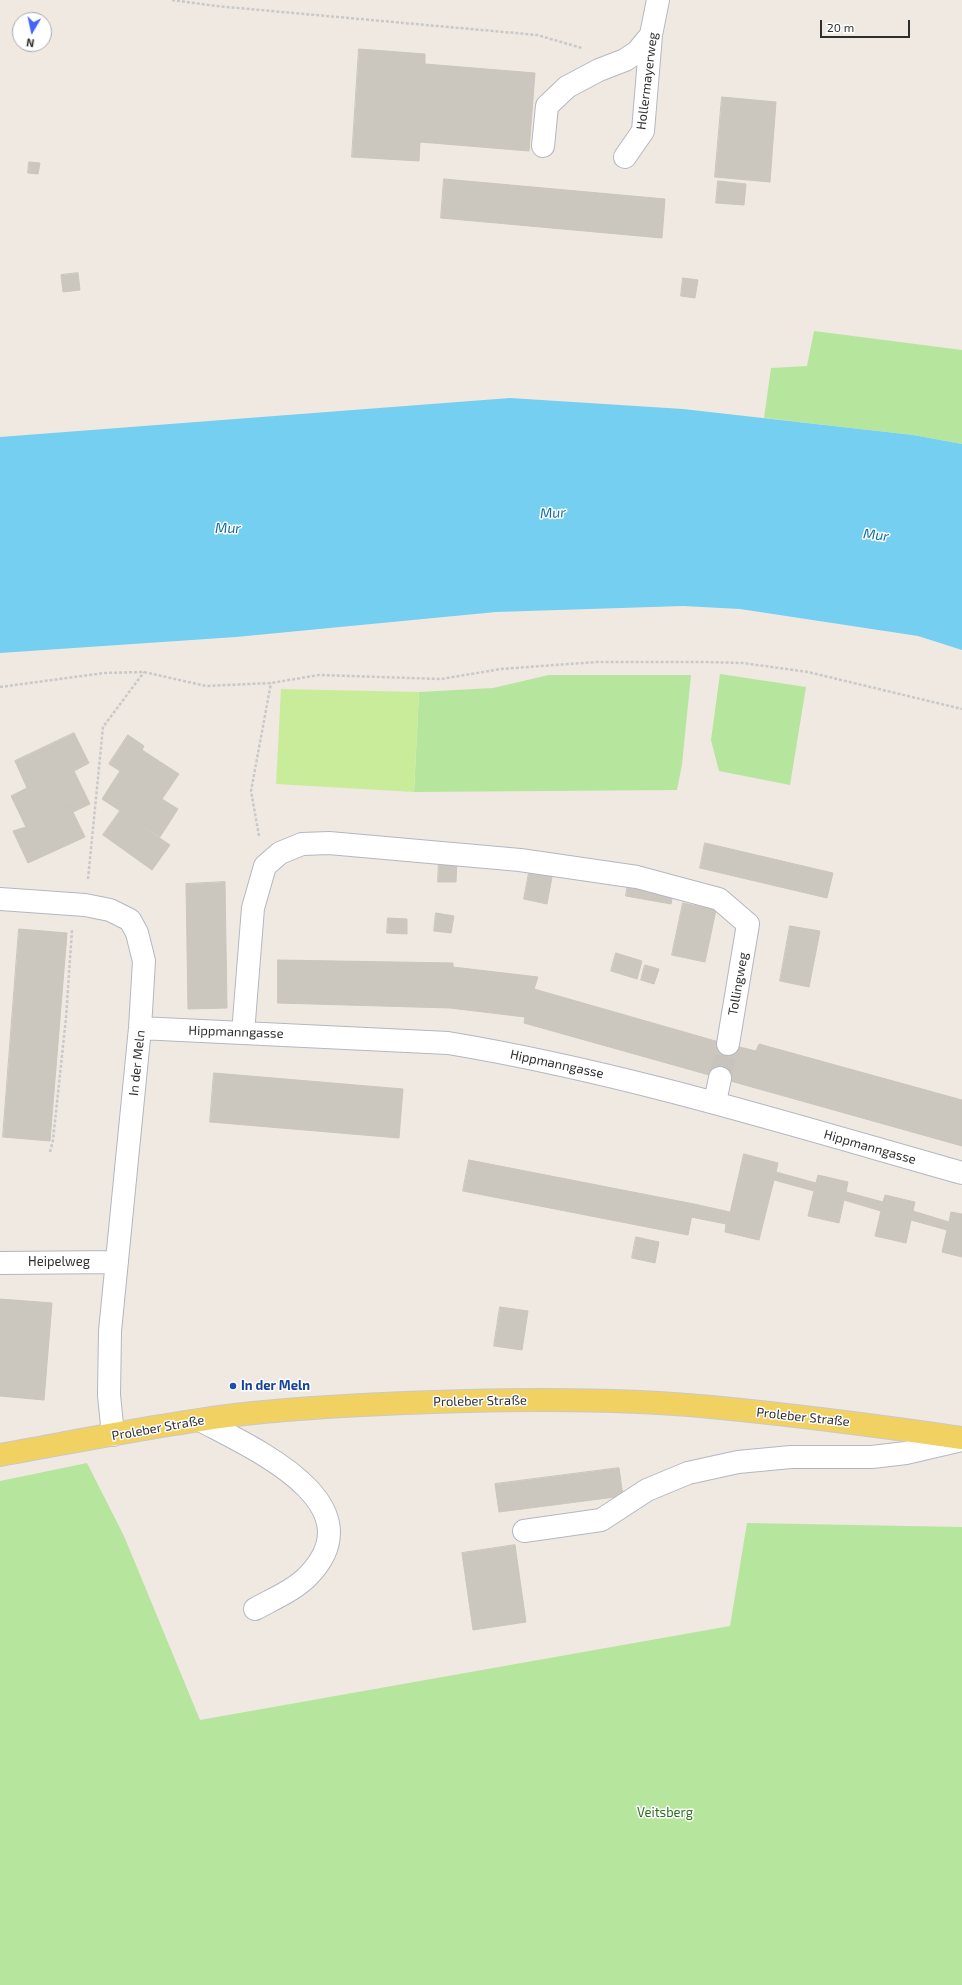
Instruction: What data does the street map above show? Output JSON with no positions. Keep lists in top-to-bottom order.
{
  "streets": {
    "main road": ["Proleber Straße"],
    "street": [
      "Hollermayerweg",
      "Tollingweg",
      "Hippmanngasse",
      "In der Meln",
      "Heipelweg"
    ]
  },
  "crossings": [
    ["Hippmanngasse", "In der Meln"],
    ["In der Meln", "Heipelweg"],
    ["In der Meln", "Proleber Straße"]
  ],
  "water": ["Mur"],
  "parks": ["Veitsberg"],
  "places": ["In der Meln"],
  "scale_bar": "20 m",
  "north": "bottom"
}
